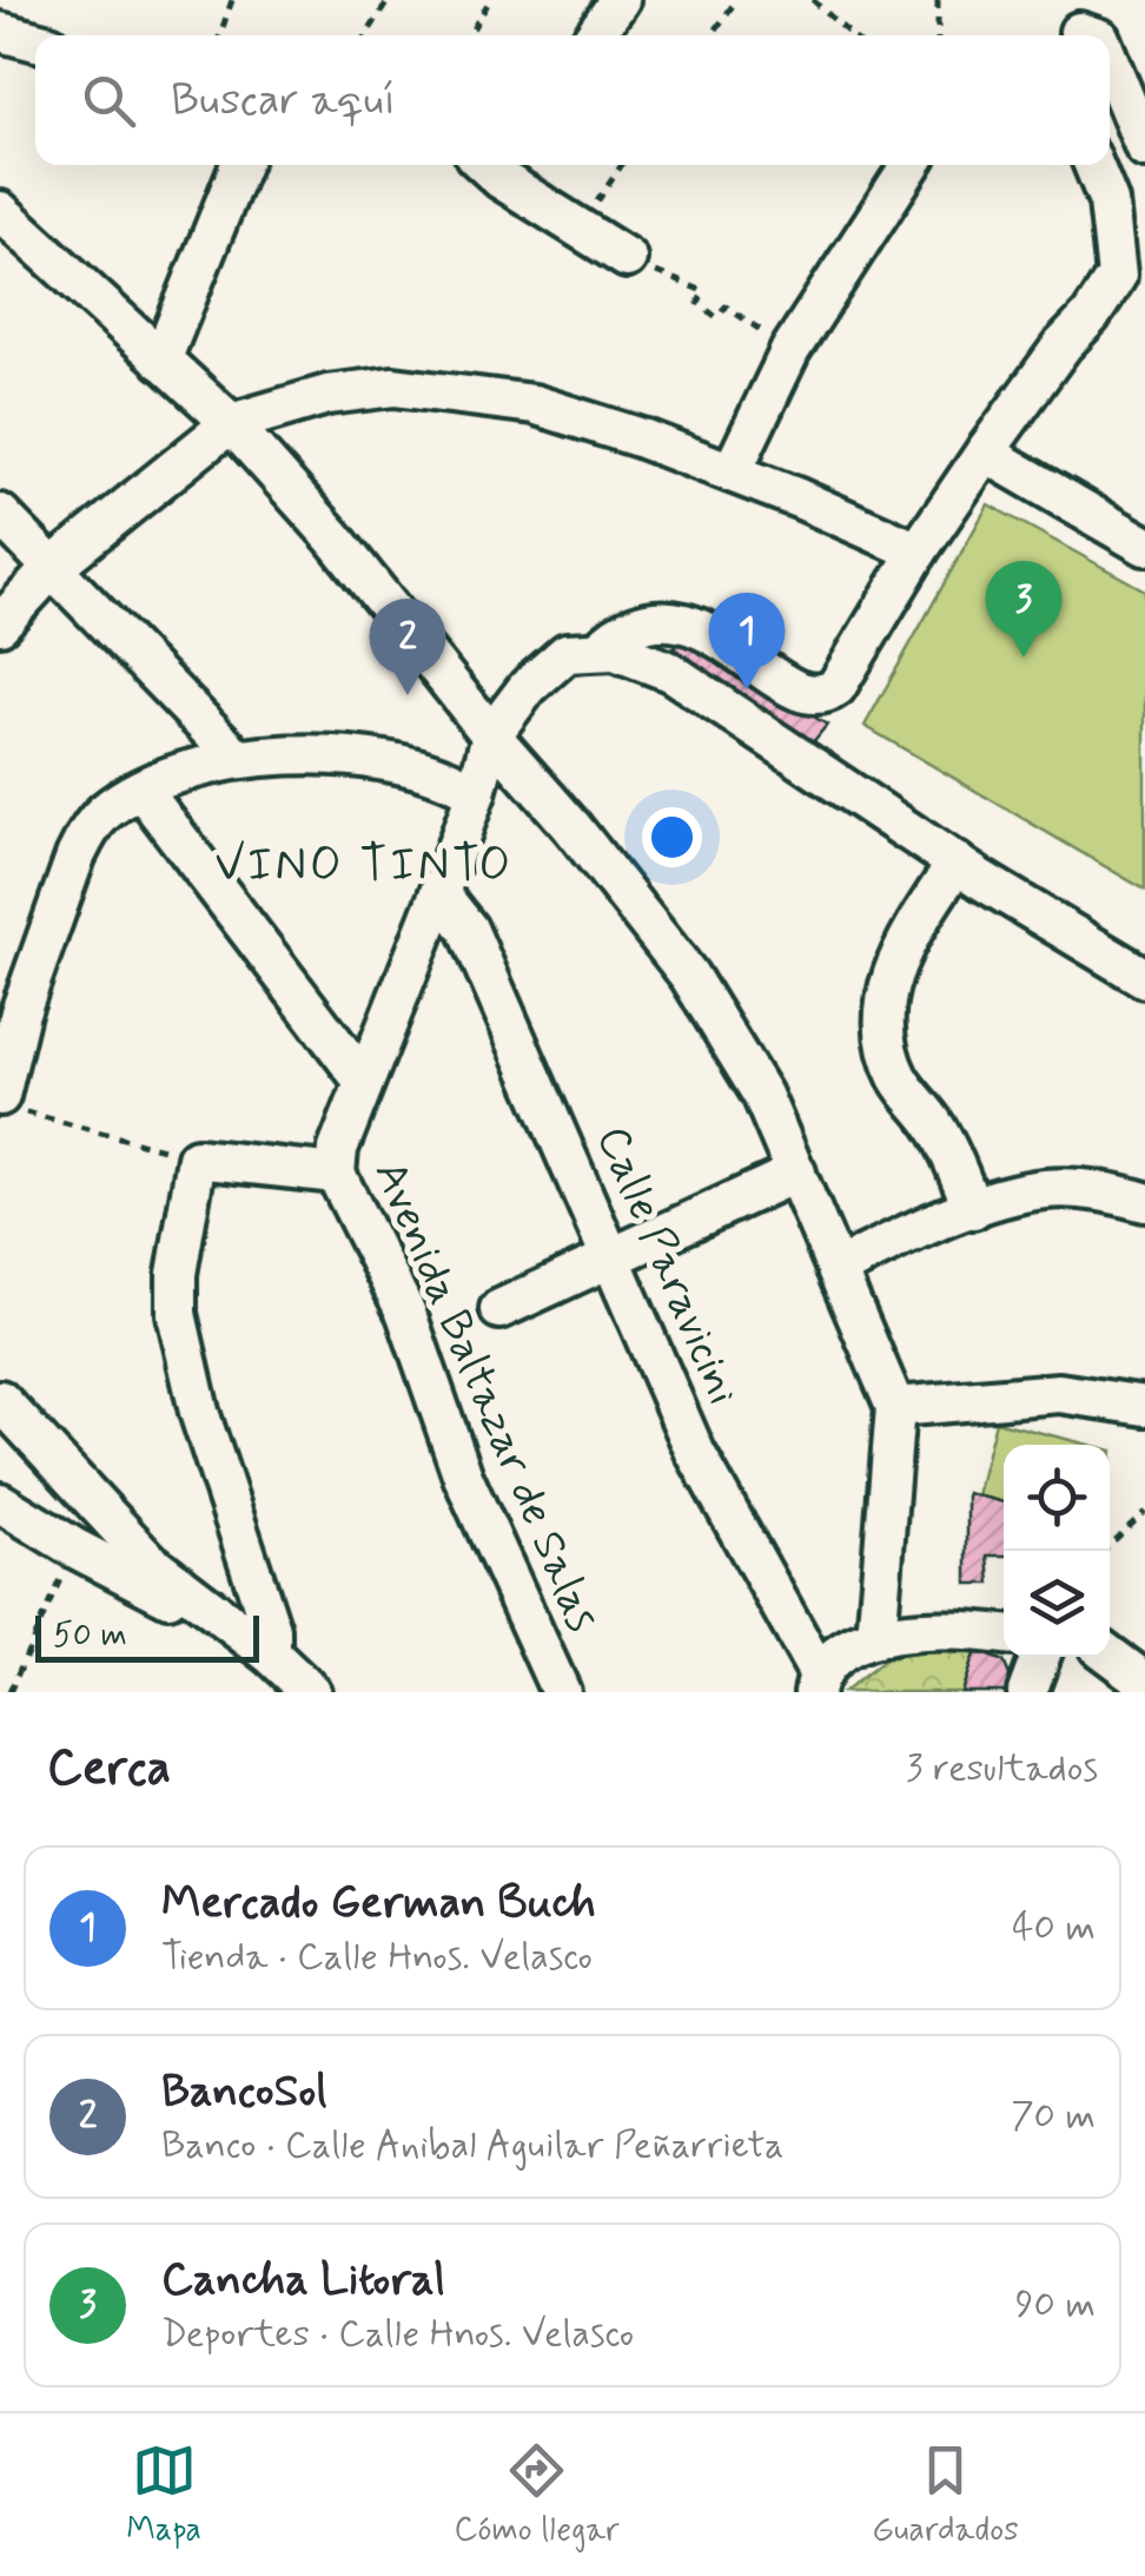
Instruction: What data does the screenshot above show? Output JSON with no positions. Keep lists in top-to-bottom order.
{
  "streets": {
    "street": ["Calle Paravicini", "Avenida Baltazar de Salas"]
  },
  "crossings": [
    ["Calle Paravicini", "Avenida Baltazar de Salas"]
  ],
  "districts": ["VINO TINTO"],
  "scale_bar": "50 m",
  "page": {
    "search": "Buscar aquí",
    "pins": ["3", "1", "2"],
    "scale": "50 m",
    "heading": ["Cerca", "3 resultados"],
    "list": [
      {
        "mark": "1",
        "name": "Mercado German Buch",
        "note": "Tienda · Calle Hnos. Velasco",
        "value": "40 m"
      },
      {
        "mark": "2",
        "name": "BancoSol",
        "note": "Banco · Calle Anibal Aguilar Peñarrieta",
        "value": "70 m"
      },
      {
        "mark": "3",
        "name": "Cancha Litoral",
        "note": "Deportes · Calle Hnos. Velasco",
        "value": "90 m"
      }
    ],
    "nav": ["Mapa", "Cómo llegar", "Guardados"]
  }
}
